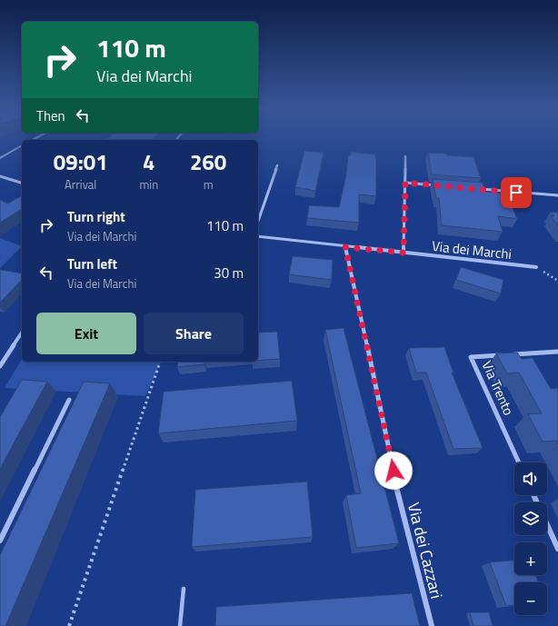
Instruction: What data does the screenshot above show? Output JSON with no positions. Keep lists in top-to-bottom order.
{
  "streets": {
    "street": ["Via dei Marchi", "Via Trento", "Via dei Cazzari"]
  },
  "crossings": [
    ["Via dei Marchi", "Via dei Cazzari"]
  ],
  "page": {
    "turn": ["110 m", "Via dei Marchi"],
    "then": "Then",
    "eta": [
      "09:01",
      "Arrival",
      "4",
      "min",
      "260",
      "m"
    ],
    "list": [
      {
        "name": "Turn right",
        "note": "Via dei Marchi",
        "value": "110 m"
      },
      {
        "name": "Turn left",
        "note": "Via dei Marchi",
        "value": "30 m"
      }
    ],
    "buttons": ["Exit", "Share"],
    "map_buttons": ["+", "−"]
  }
}
